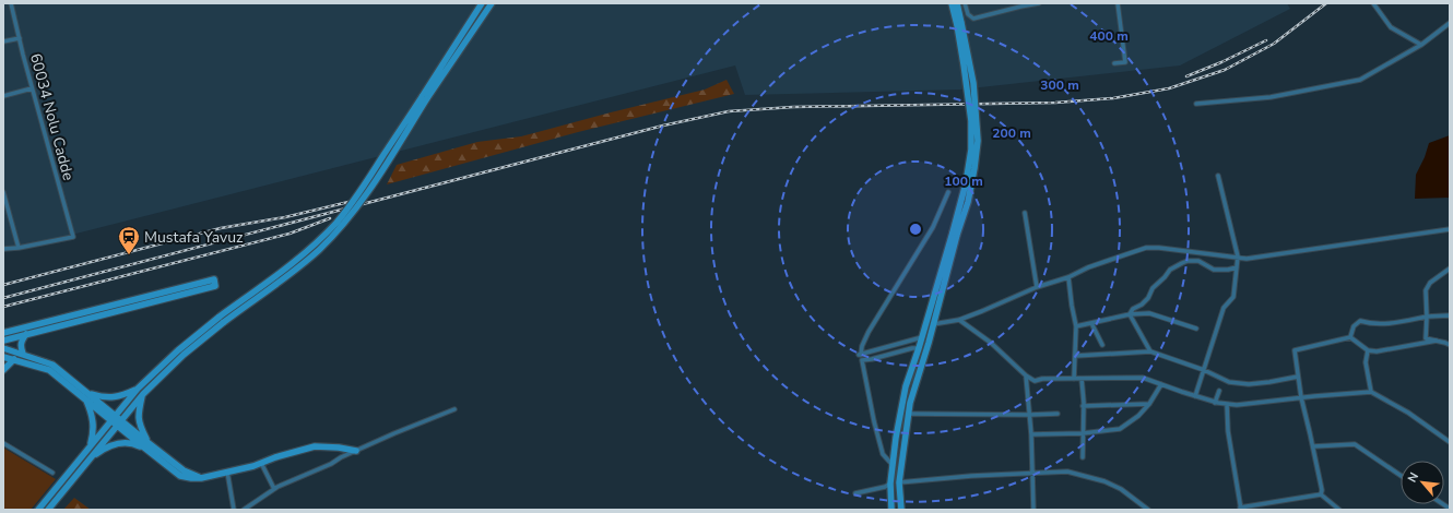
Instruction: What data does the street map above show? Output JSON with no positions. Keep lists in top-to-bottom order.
{
  "streets": {
    "street": ["60034 Nolu Cadde"]
  },
  "places": {
    "station": ["Mustafa Yavuz"]
  },
  "north": "top left",
  "rings": [
    "400 m",
    "300 m",
    "200 m",
    "100 m"
  ]
}
